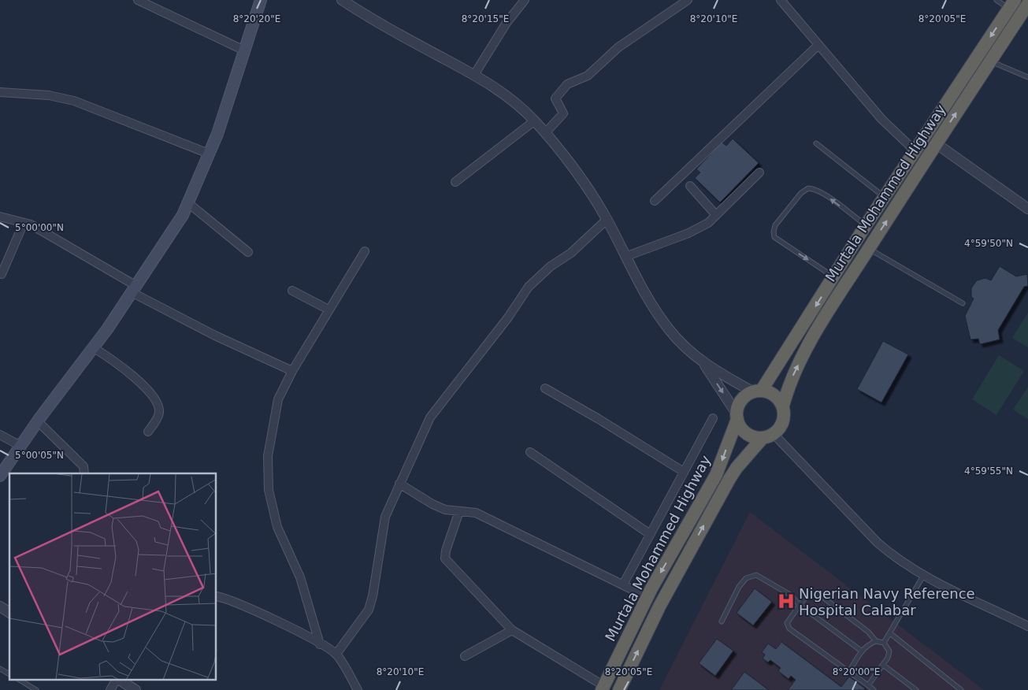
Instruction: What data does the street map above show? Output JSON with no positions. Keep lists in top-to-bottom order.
{
  "streets": {
    "highway": ["Murtala Mohammed Highway"]
  },
  "places": {
    "hospital": ["Nigerian Navy Reference Hospital Calabar"]
  },
  "coordinates": [
    "8°20'15\"E",
    "8°20'10\"E",
    "8°20'05\"E",
    "8°20'20\"E",
    "5°00'00\"N",
    "4°59'50\"N",
    "5°00'05\"N",
    "4°59'55\"N",
    "8°20'00\"E"
  ]
}
